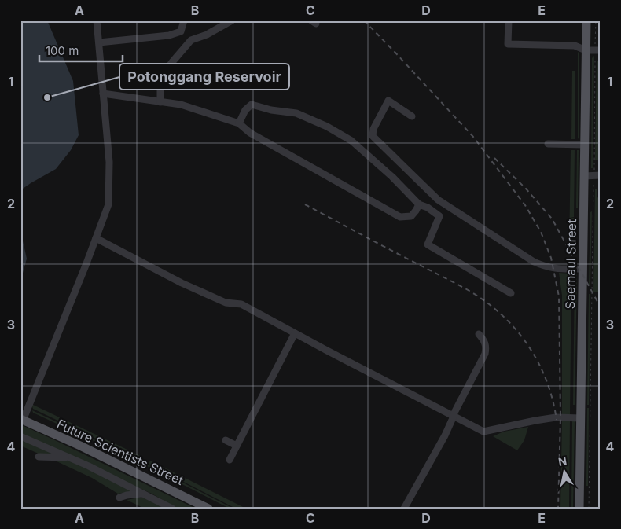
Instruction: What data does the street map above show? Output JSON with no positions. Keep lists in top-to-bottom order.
{
  "streets": {
    "main road": ["Saemaul Street", "Future Scientists Street"]
  },
  "places": ["Potonggang Reservoir"],
  "scale_bar": "100 m",
  "north": "top",
  "grid": {
    "columns": [
      "A",
      "B",
      "C",
      "D",
      "E"
    ],
    "rows": [
      "1",
      "2",
      "3",
      "4"
    ]
  }
}
